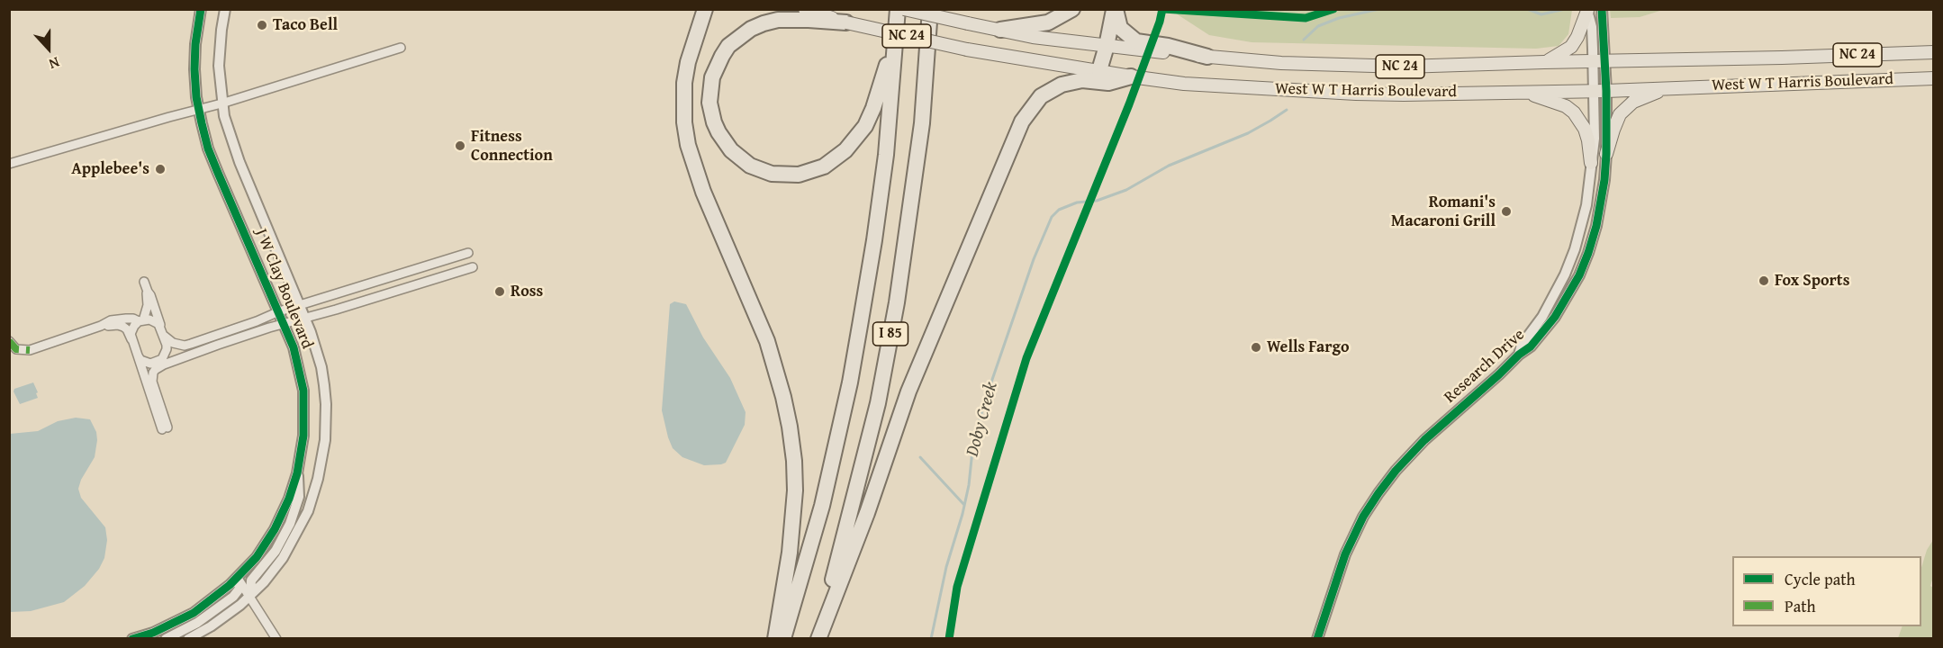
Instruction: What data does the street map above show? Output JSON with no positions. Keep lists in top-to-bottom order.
{
  "streets": {
    "highway": ["I 85"],
    "main road": ["NC 24", "West W T Harris Boulevard"],
    "street": ["J W Clay Boulevard", "Research Drive"]
  },
  "crossings": [
    ["West W T Harris Boulevard", "Research Drive"]
  ],
  "water": ["Doby Creek"],
  "places": [
    "Taco Bell",
    "Fitness Connection",
    "Applebee's",
    "Romani's Macaroni Grill",
    "Fox Sports",
    "Ross",
    "Wells Fargo"
  ],
  "legend": ["Cycle path", "Path"],
  "north": "bottom"
}
